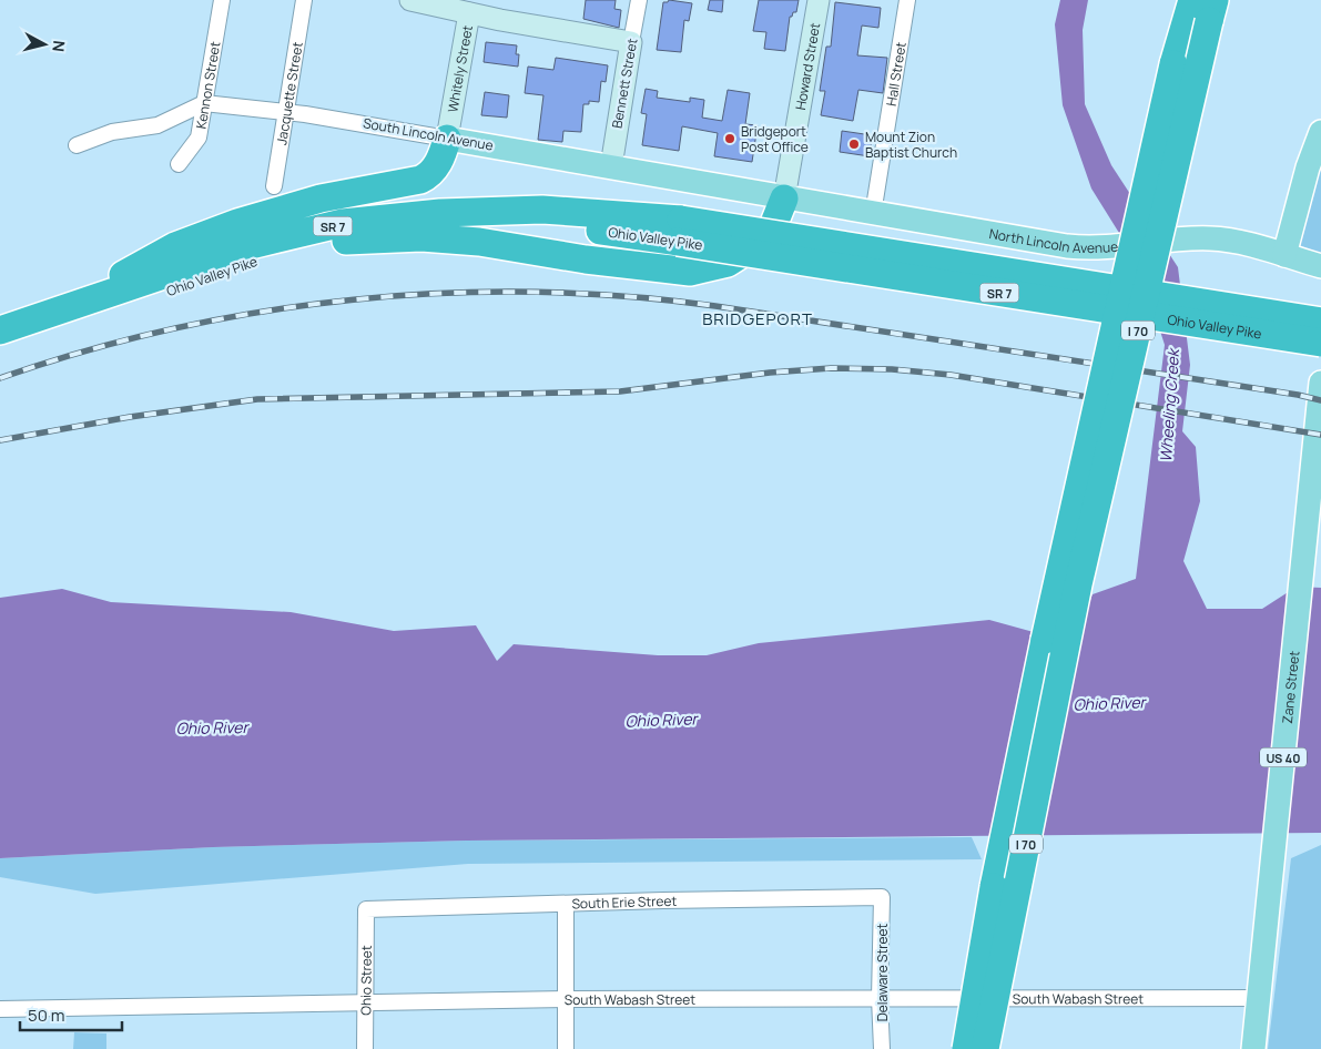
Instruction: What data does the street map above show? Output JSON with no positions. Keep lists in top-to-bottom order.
{
  "streets": {
    "highway": ["SR 7", "Ohio Valley Pike", "I 70"],
    "main road": [
      "South Lincoln Avenue",
      "North Lincoln Avenue",
      "Zane Street",
      "US 40"
    ],
    "street": [
      "Howard Street",
      "Whitely Street",
      "Hall Street",
      "Bennett Street",
      "Kennon Street",
      "Jacquette Street",
      "South Erie Street",
      "Delaware Street",
      "Ohio Street",
      "South Wabash Street"
    ]
  },
  "crossings": [
    ["Howard Street", "South Lincoln Avenue"],
    ["Howard Street", "North Lincoln Avenue"],
    ["Whitely Street", "South Lincoln Avenue"],
    ["Hall Street", "North Lincoln Avenue"],
    ["Bennett Street", "South Lincoln Avenue"],
    ["Kennon Street", "South Lincoln Avenue"],
    ["Jacquette Street", "South Lincoln Avenue"],
    ["South Lincoln Avenue", "North Lincoln Avenue"],
    ["Zane Street", "South Wabash Street"],
    ["South Erie Street", "Delaware Street"],
    ["South Erie Street", "Ohio Street"],
    ["Delaware Street", "South Wabash Street"],
    ["Ohio Street", "South Wabash Street"]
  ],
  "districts": ["BRIDGEPORT"],
  "water": ["Wheeling Creek", "Ohio River"],
  "places": ["Bridgeport Post Office", "Mount Zion Baptist Church"],
  "scale_bar": "50 m",
  "north": "right"
}
